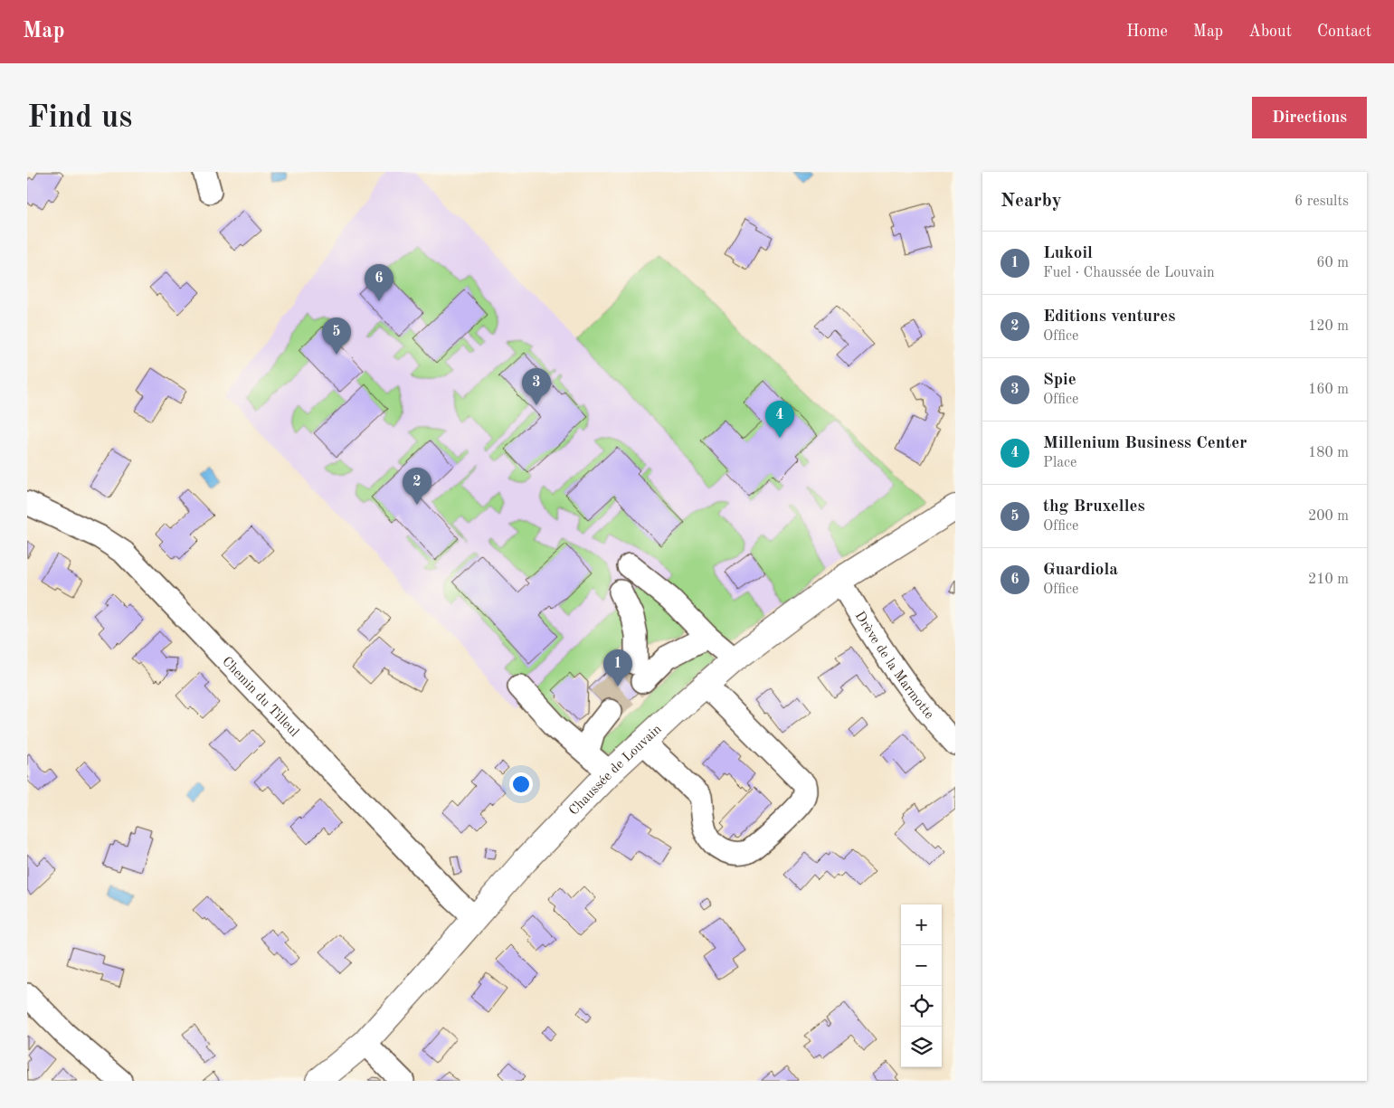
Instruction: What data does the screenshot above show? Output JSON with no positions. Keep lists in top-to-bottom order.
{
  "streets": {
    "main road": ["Chaussée de Louvain"],
    "street": ["Drève de la Marmotte", "Chemin du Tilleul"]
  },
  "crossings": [
    ["Drève de la Marmotte", "Chaussée de Louvain"],
    ["Chemin du Tilleul", "Chaussée de Louvain"]
  ],
  "page": {
    "header": "Map",
    "nav": [
      "Home",
      "Map",
      "About",
      "Contact"
    ],
    "buttons": "Directions",
    "title": "Find us",
    "heading": ["Nearby", "6 results"],
    "list": [
      {
        "mark": "1",
        "name": "Lukoil",
        "note": "Fuel · Chaussée de Louvain",
        "value": "60 m"
      },
      {
        "mark": "2",
        "name": "Editions ventures",
        "note": "Office",
        "value": "120 m"
      },
      {
        "mark": "3",
        "name": "Spie",
        "note": "Office",
        "value": "160 m"
      },
      {
        "mark": "4",
        "name": "Millenium Business Center",
        "note": "Place",
        "value": "180 m"
      },
      {
        "mark": "5",
        "name": "thg Bruxelles",
        "note": "Office",
        "value": "200 m"
      },
      {
        "mark": "6",
        "name": "Guardiola",
        "note": "Office",
        "value": "210 m"
      }
    ],
    "pins": [
      "6",
      "5",
      "3",
      "4",
      "2",
      "1"
    ],
    "map_buttons": ["+", "−"]
  }
}
